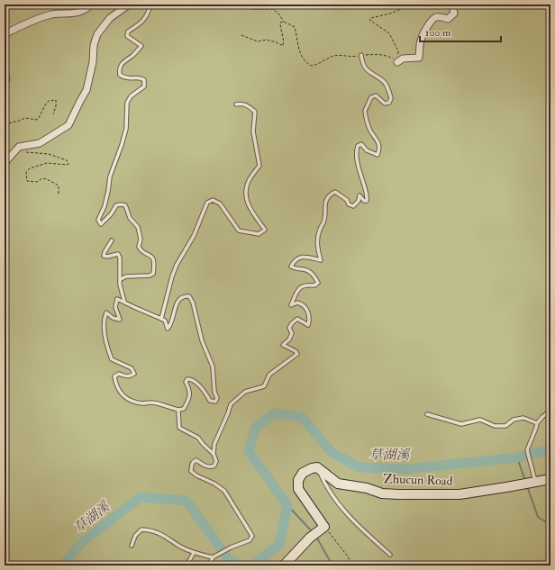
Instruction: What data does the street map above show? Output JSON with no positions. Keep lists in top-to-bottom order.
{
  "streets": {
    "street": ["Zhucun Road"]
  },
  "water": ["草湖溪"],
  "scale_bar": "100 m"
}
